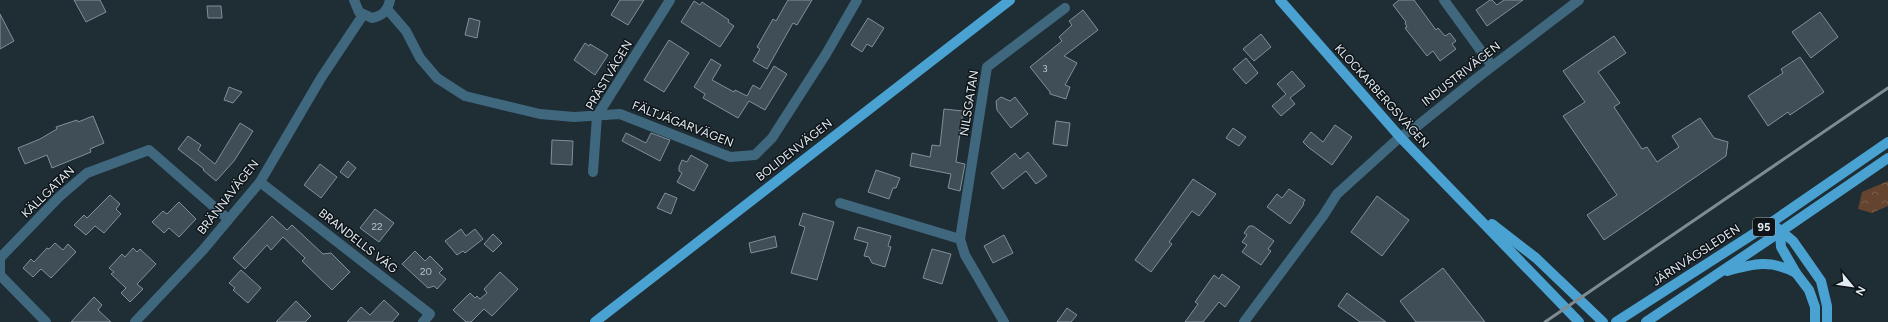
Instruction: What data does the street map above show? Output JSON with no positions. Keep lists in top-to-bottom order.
{
  "streets": {
    "main road": [
      "KLOCKARBERGSVÄGEN",
      "BOLIDENVÄGEN",
      "95",
      "JÄRNVÄGSLEDEN"
    ],
    "street": [
      "INDUSTRIVÄGEN",
      "PRÄSTVÄGEN",
      "NILSGATAN",
      "FÄLTJÄGARVÄGEN",
      "KÄLLGATAN",
      "BRÄNNAVÄGEN",
      "BRANDELLS VÄG"
    ]
  },
  "crossings": [
    ["INDUSTRIVÄGEN", "KLOCKARBERGSVÄGEN"],
    ["PRÄSTVÄGEN", "FÄLTJÄGARVÄGEN"],
    ["KÄLLGATAN", "BRÄNNAVÄGEN"],
    ["BRÄNNAVÄGEN", "BRANDELLS VÄG"]
  ],
  "house_numbers": ["3", "22", "20"],
  "north": "bottom right"
}
